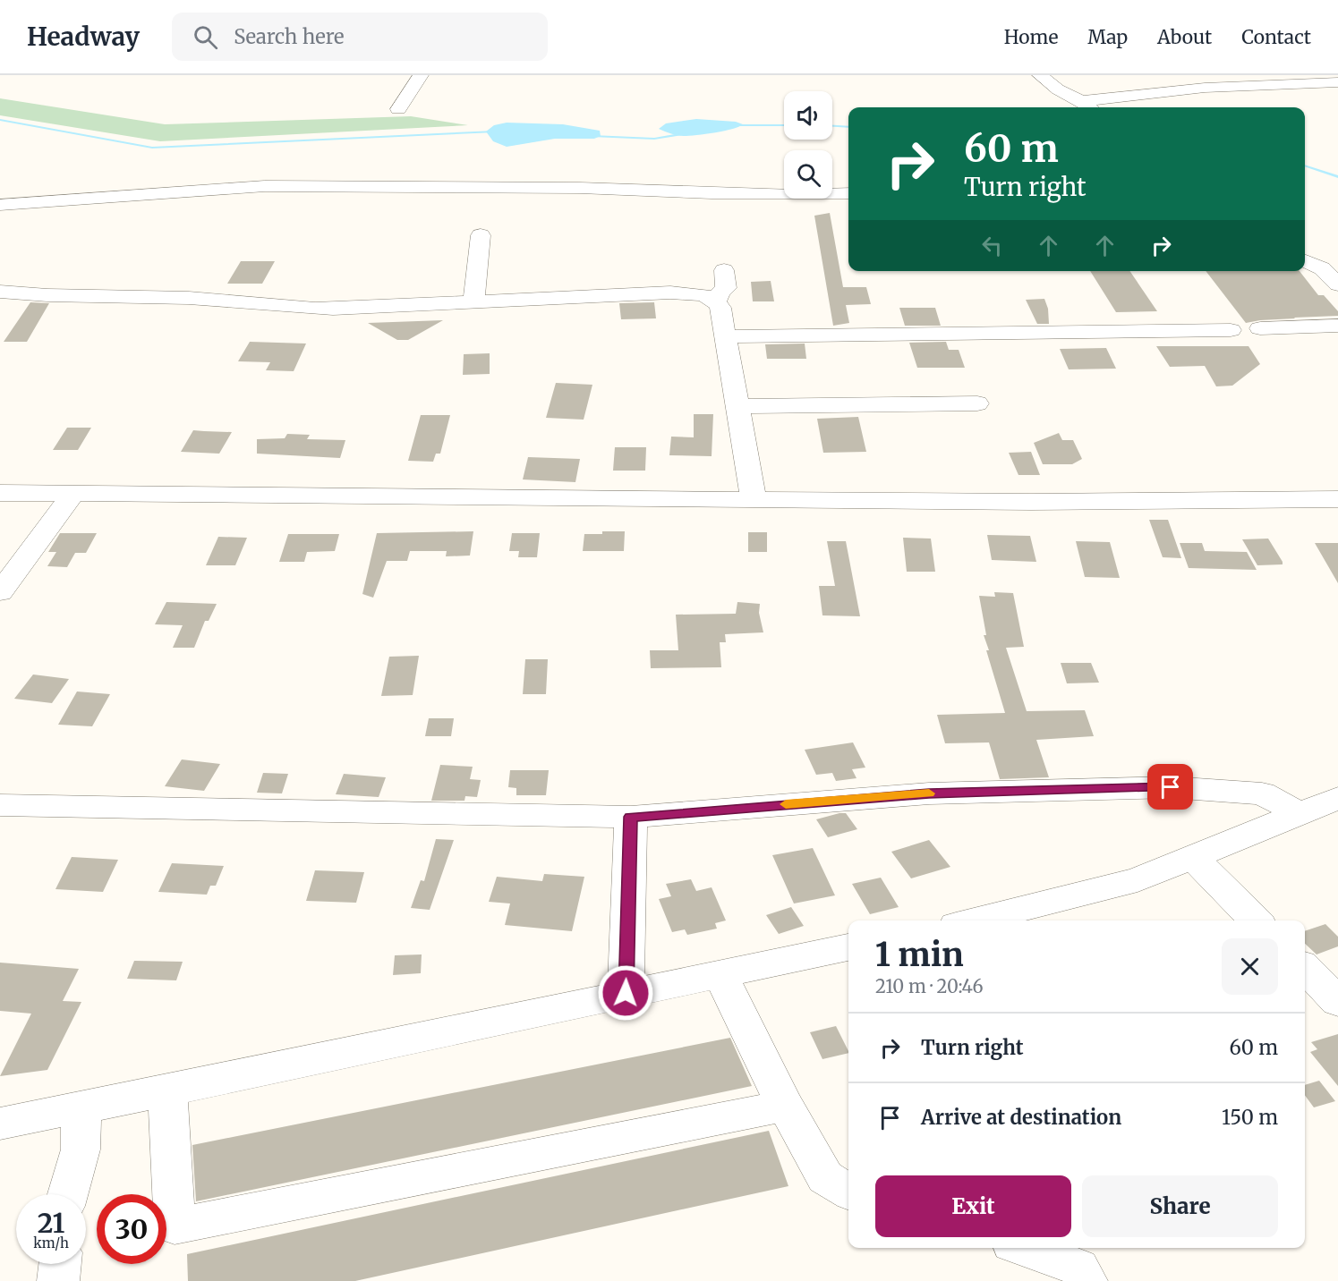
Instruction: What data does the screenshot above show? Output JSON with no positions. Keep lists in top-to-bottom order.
{
  "page": {
    "header": "Headway",
    "search": "Search here",
    "nav": [
      "Home",
      "Map",
      "About",
      "Contact"
    ],
    "turn": ["60 m", "Turn right"],
    "heading": ["1 min", "210 m · 20:46"],
    "list": [
      {
        "name": "Turn right",
        "value": "60 m"
      },
      {
        "name": "Arrive at destination",
        "value": "150 m"
      }
    ],
    "buttons": ["Exit", "Share"],
    "speed": "21 km/h",
    "limit": "30"
  }
}
